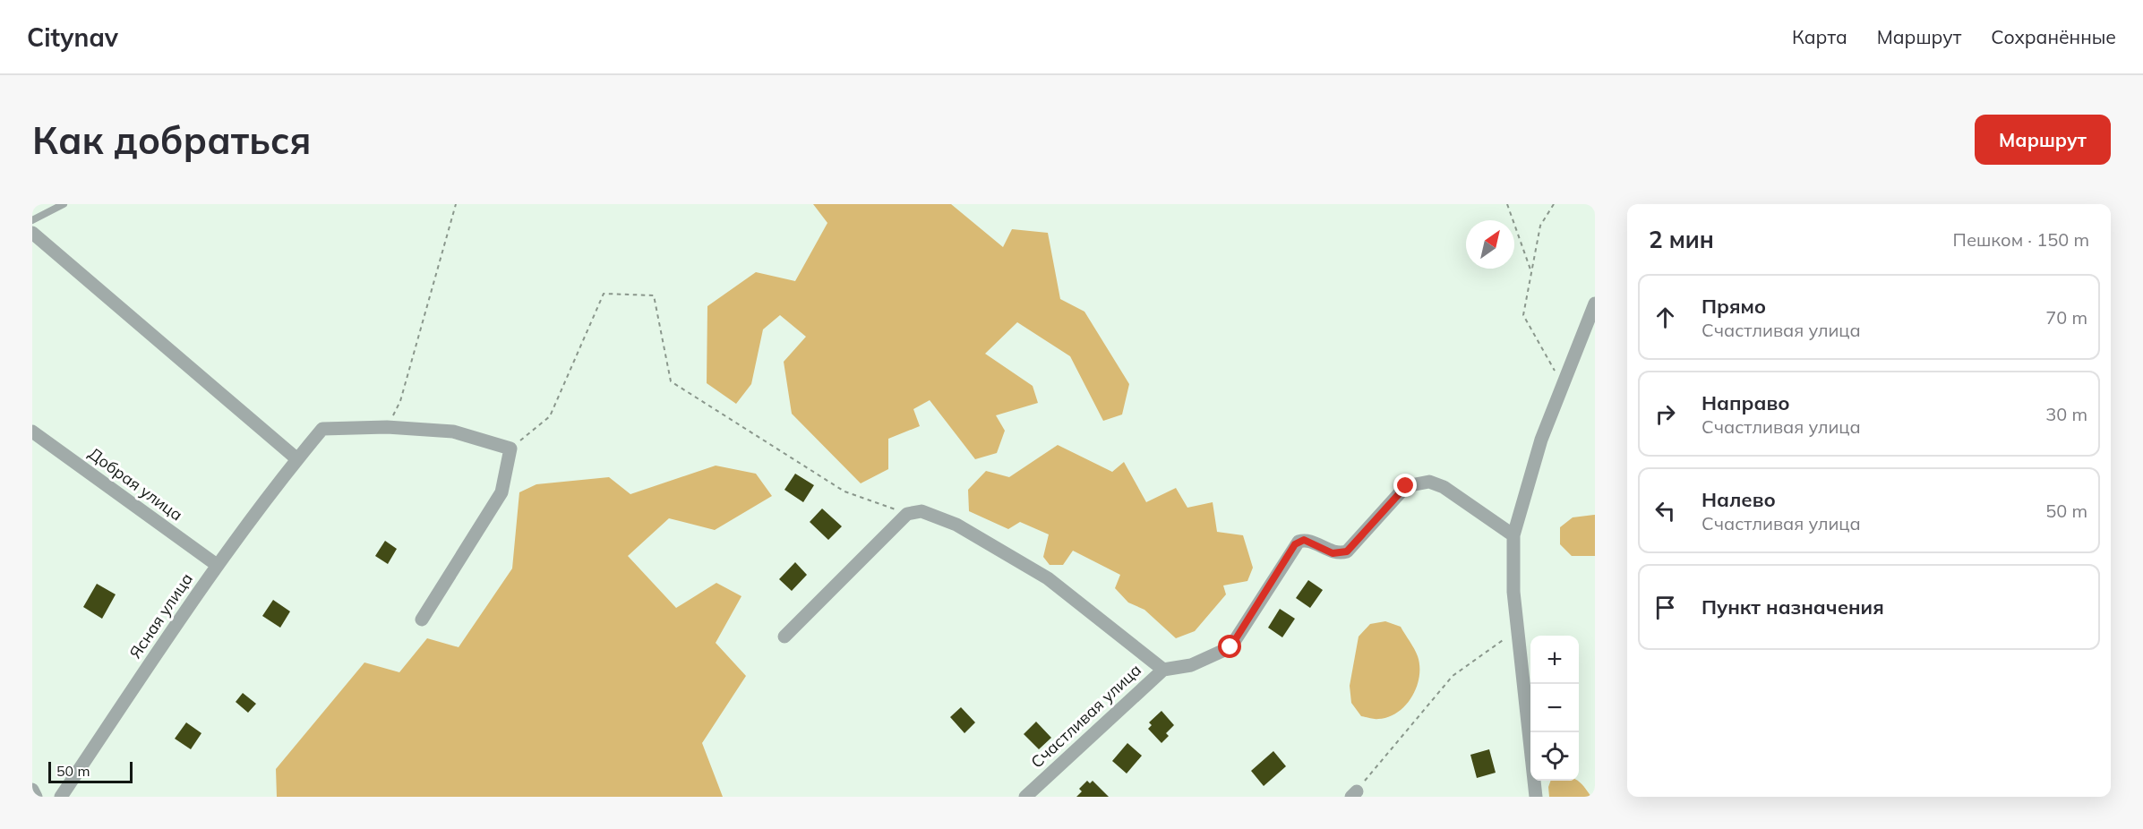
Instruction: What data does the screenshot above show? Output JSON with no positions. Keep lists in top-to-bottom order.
{
  "streets": {
    "street": ["Добрая улица", "Ясная улица", "Счастливая улица"]
  },
  "crossings": [
    ["Добрая улица", "Ясная улица"]
  ],
  "scale_bar": "50 m",
  "north": "top right",
  "page": {
    "header": "Citynav",
    "nav": ["Карта", "Маршрут", "Сохранённые"],
    "buttons": "Маршрут",
    "title": "Как добраться",
    "heading": ["2 мин", "Пешком · 150 m"],
    "list": [
      ["Прямо", "Счастливая улица", "70 m"],
      ["Направо", "Счастливая улица", "30 m"],
      ["Налево", "Счастливая улица", "50 m"],
      "Пункт назначения"
    ],
    "map_buttons": ["+", "−"],
    "scale": "50 m"
  }
}
